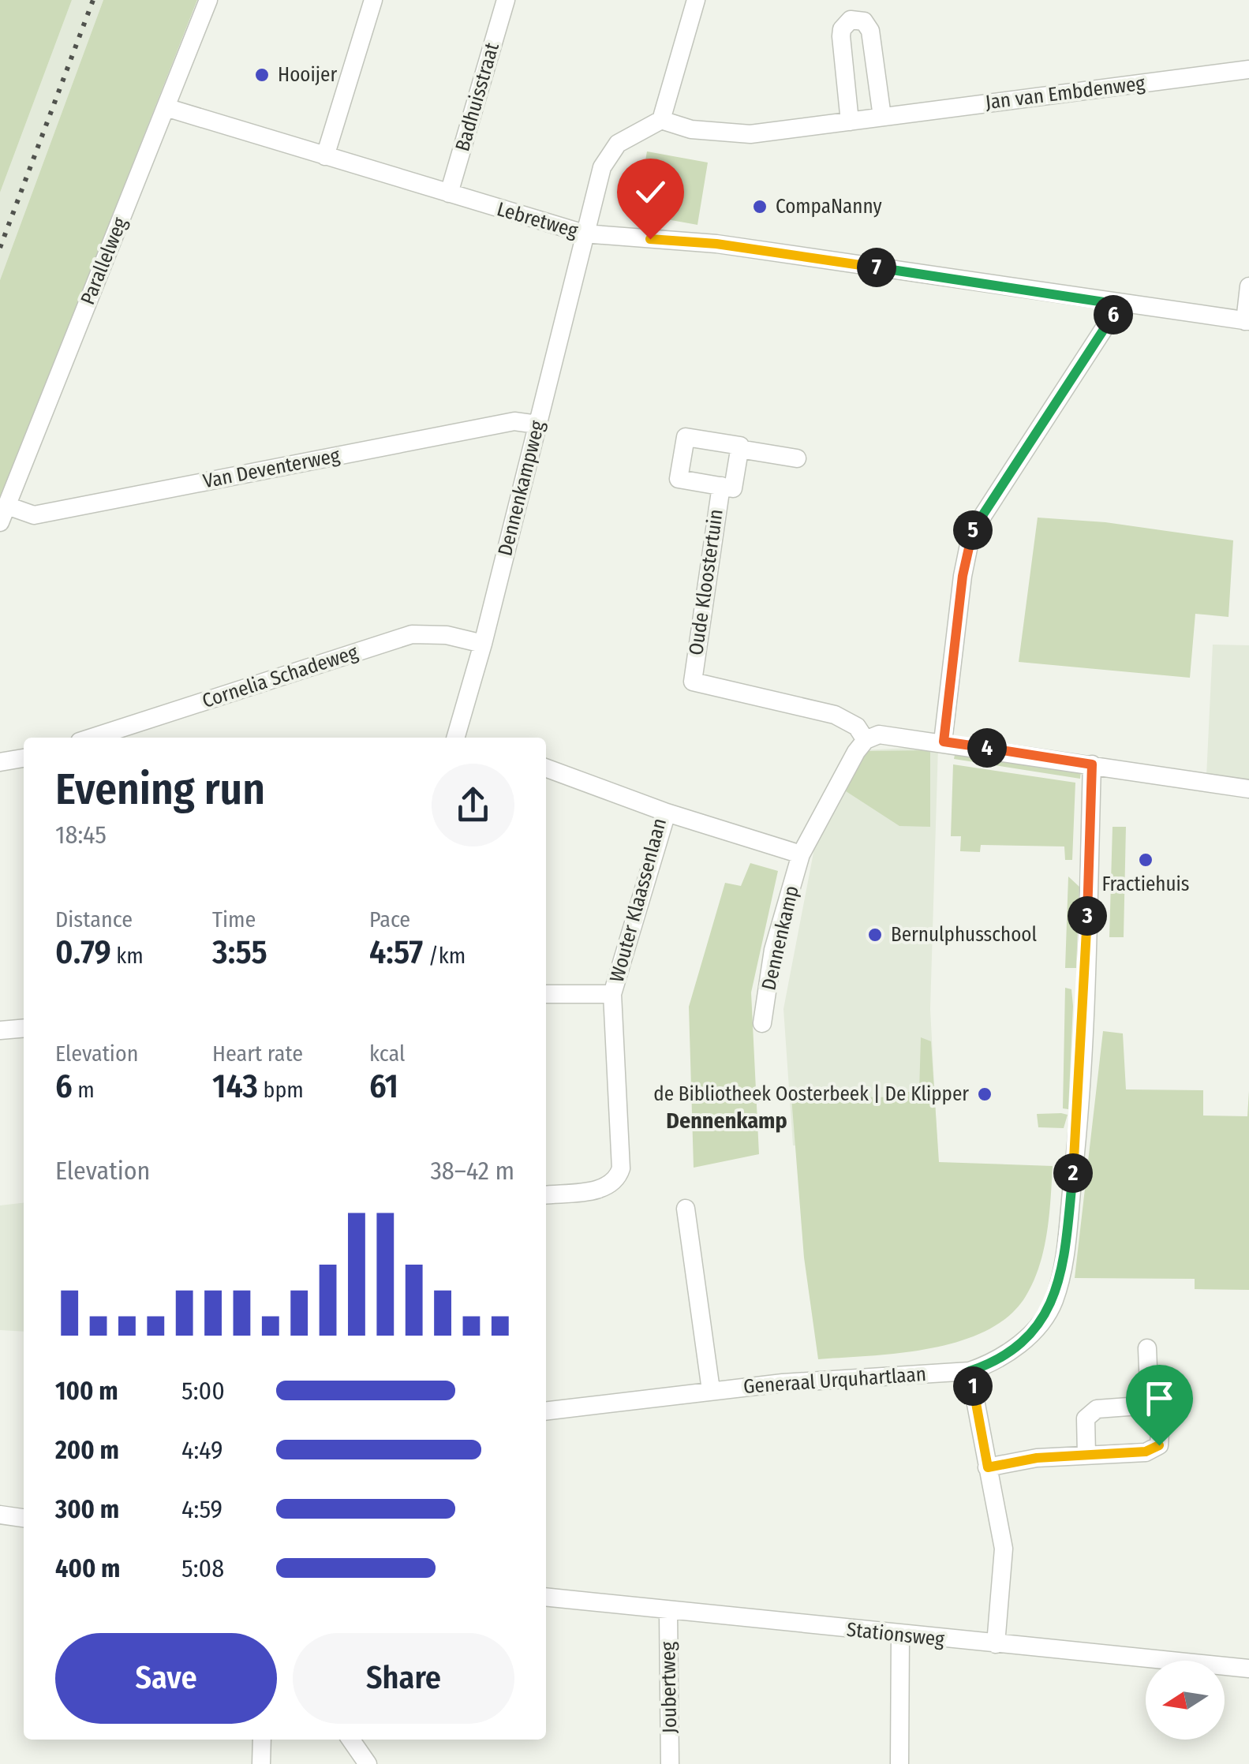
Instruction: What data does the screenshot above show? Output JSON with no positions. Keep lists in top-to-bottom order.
{
  "streets": {
    "street": [
      "Jan van Embdenweg",
      "Badhuisstraat",
      "Lebretweg",
      "Parallelweg",
      "Van Deventerweg",
      "Dennenkampweg",
      "Oude Kloostertuin",
      "Cornelia Schadeweg",
      "Wouter Klaassenlaan",
      "Dennenkamp",
      "Generaal Urquhartlaan",
      "Stationsweg",
      "Joubertweg"
    ]
  },
  "crossings": [
    ["Jan van Embdenweg", "Dennenkampweg"],
    ["Badhuisstraat", "Lebretweg"],
    ["Lebretweg", "Parallelweg"],
    ["Lebretweg", "Dennenkampweg"],
    ["Parallelweg", "Van Deventerweg"],
    ["Van Deventerweg", "Dennenkampweg"],
    ["Dennenkampweg", "Cornelia Schadeweg"],
    ["Oude Kloostertuin", "Dennenkamp"],
    ["Stationsweg", "Joubertweg"]
  ],
  "districts": ["Dennenkamp"],
  "places": [
    "Hooijer",
    "CompaNanny",
    "Fractiehuis",
    "Bernulphusschool",
    "de Bibliotheek Oosterbeek | De Klipper"
  ],
  "north": "left",
  "page": {
    "pins": [
      "7",
      "6",
      "5",
      "4",
      "3",
      "2",
      "1"
    ],
    "heading": ["Evening run", "18:45"],
    "stats": [
      ["Distance", "0.79 km"],
      ["Time", "3:55"],
      ["Pace", "4:57 /km"],
      ["Elevation", "6 m"],
      ["Heart rate", "143 bpm"],
      ["kcal", "61"]
    ],
    "chart": ["Elevation", "38–42 m"],
    "list": [
      {
        "name": "100 m",
        "note": "5:00"
      },
      {
        "name": "200 m",
        "note": "4:49"
      },
      {
        "name": "300 m",
        "note": "4:59"
      },
      {
        "name": "400 m",
        "note": "5:08"
      }
    ],
    "buttons": ["Save", "Share"]
  }
}
